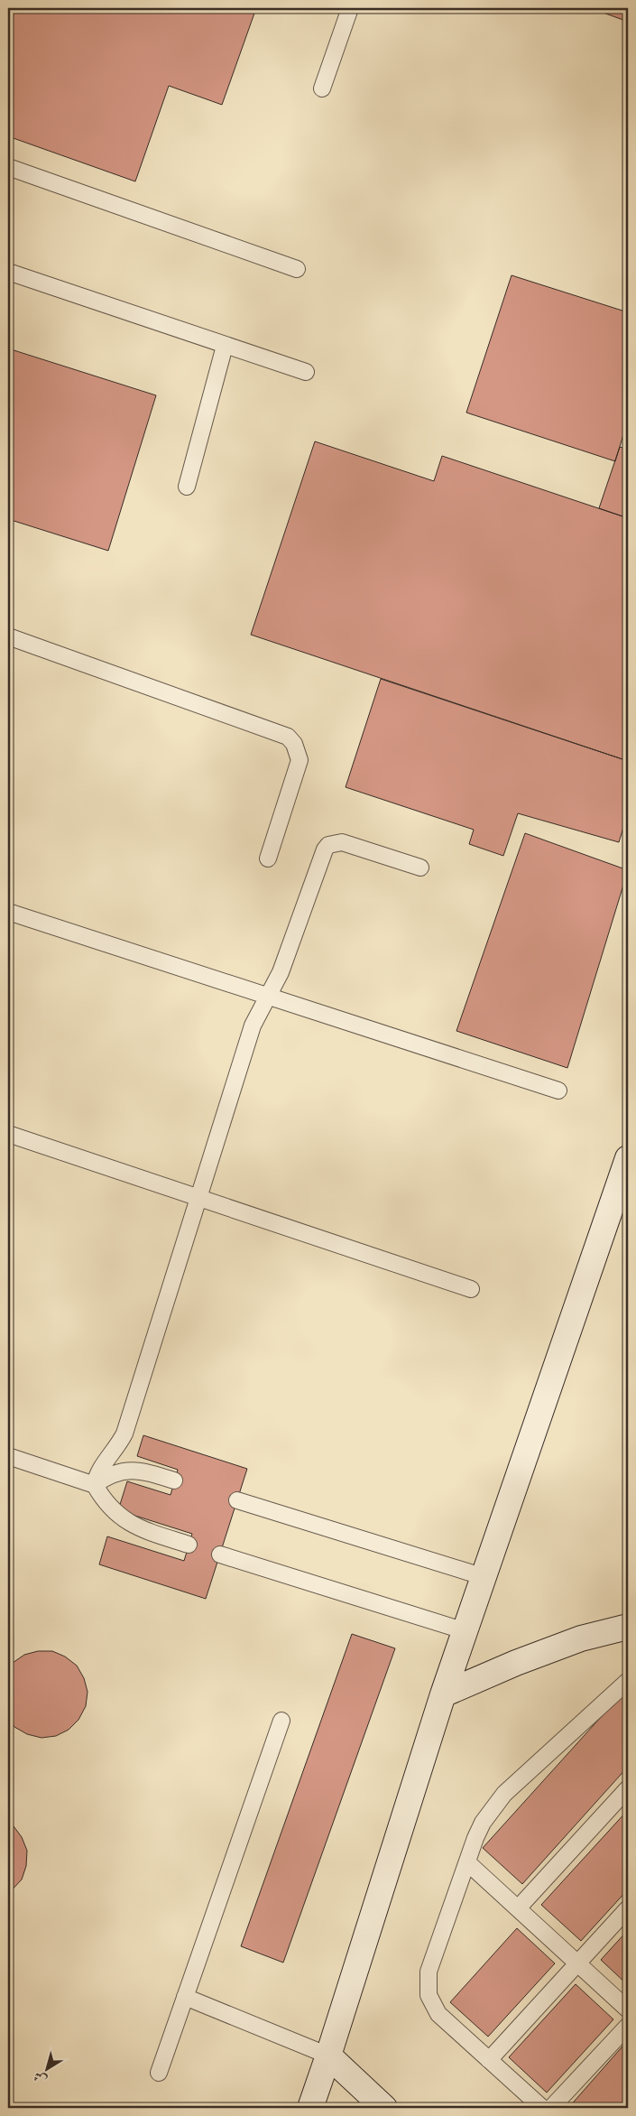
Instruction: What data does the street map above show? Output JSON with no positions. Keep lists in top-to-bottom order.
{
  "north": "bottom left"
}
